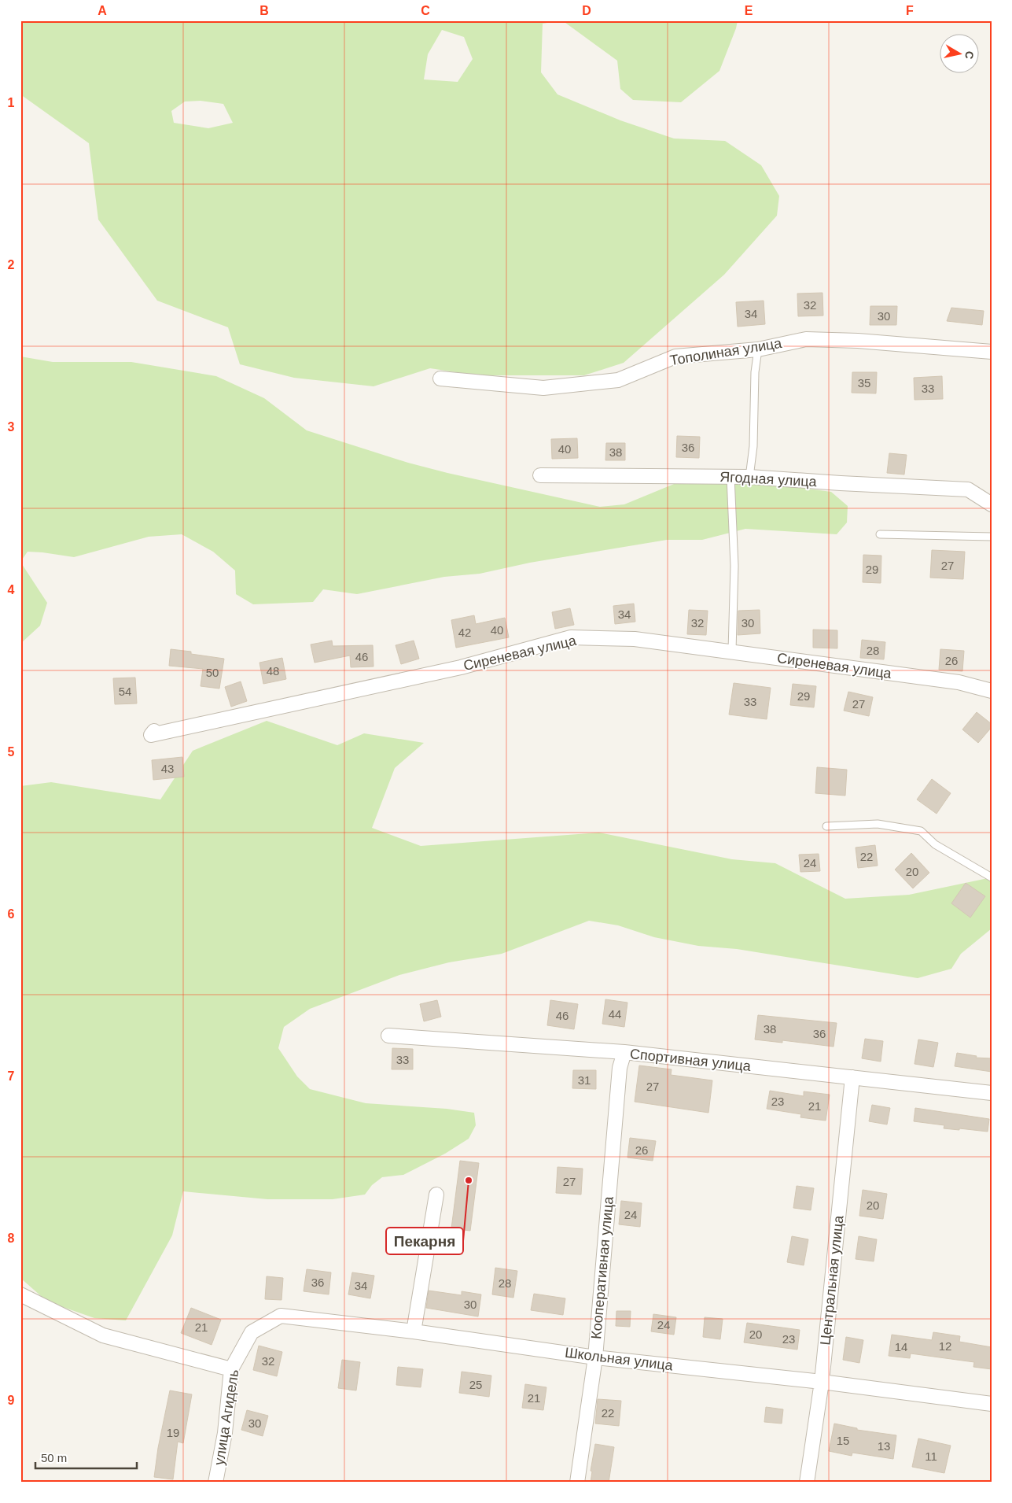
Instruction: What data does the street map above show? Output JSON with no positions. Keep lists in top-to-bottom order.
{
  "streets": {
    "street": [
      "Тополиная улица",
      "Ягодная улица",
      "Сиреневая улица",
      "Спортивная улица",
      "Кооперативная улица",
      "Центральная улица",
      "Школьная улица",
      "улица Агидель"
    ]
  },
  "crossings": [
    ["Спортивная улица", "Кооперативная улица"],
    ["Спортивная улица", "Центральная улица"],
    ["Кооперативная улица", "Школьная улица"],
    ["Центральная улица", "Школьная улица"],
    ["Школьная улица", "улица Агидель"]
  ],
  "places": ["Пекарня"],
  "house_numbers": [
    "32",
    "34",
    "30",
    "35",
    "33",
    "36",
    "40",
    "38",
    "27",
    "29",
    "34",
    "32",
    "30",
    "40",
    "42",
    "28",
    "46",
    "26",
    "48",
    "50",
    "54",
    "29",
    "33",
    "27",
    "43",
    "22",
    "24",
    "20",
    "44",
    "46",
    "38",
    "36",
    "33",
    "31",
    "27",
    "23",
    "21",
    "26",
    "27",
    "20",
    "24",
    "36",
    "28",
    "34",
    "30",
    "24",
    "21",
    "20",
    "23",
    "12",
    "14",
    "32",
    "25",
    "21",
    "22",
    "30",
    "19",
    "15",
    "13",
    "11"
  ],
  "scale_bar": "50 m",
  "north": "right",
  "grid": {
    "columns": [
      "A",
      "B",
      "C",
      "D",
      "E",
      "F"
    ],
    "rows": [
      "1",
      "2",
      "3",
      "4",
      "5",
      "6",
      "7",
      "8",
      "9"
    ]
  }
}
